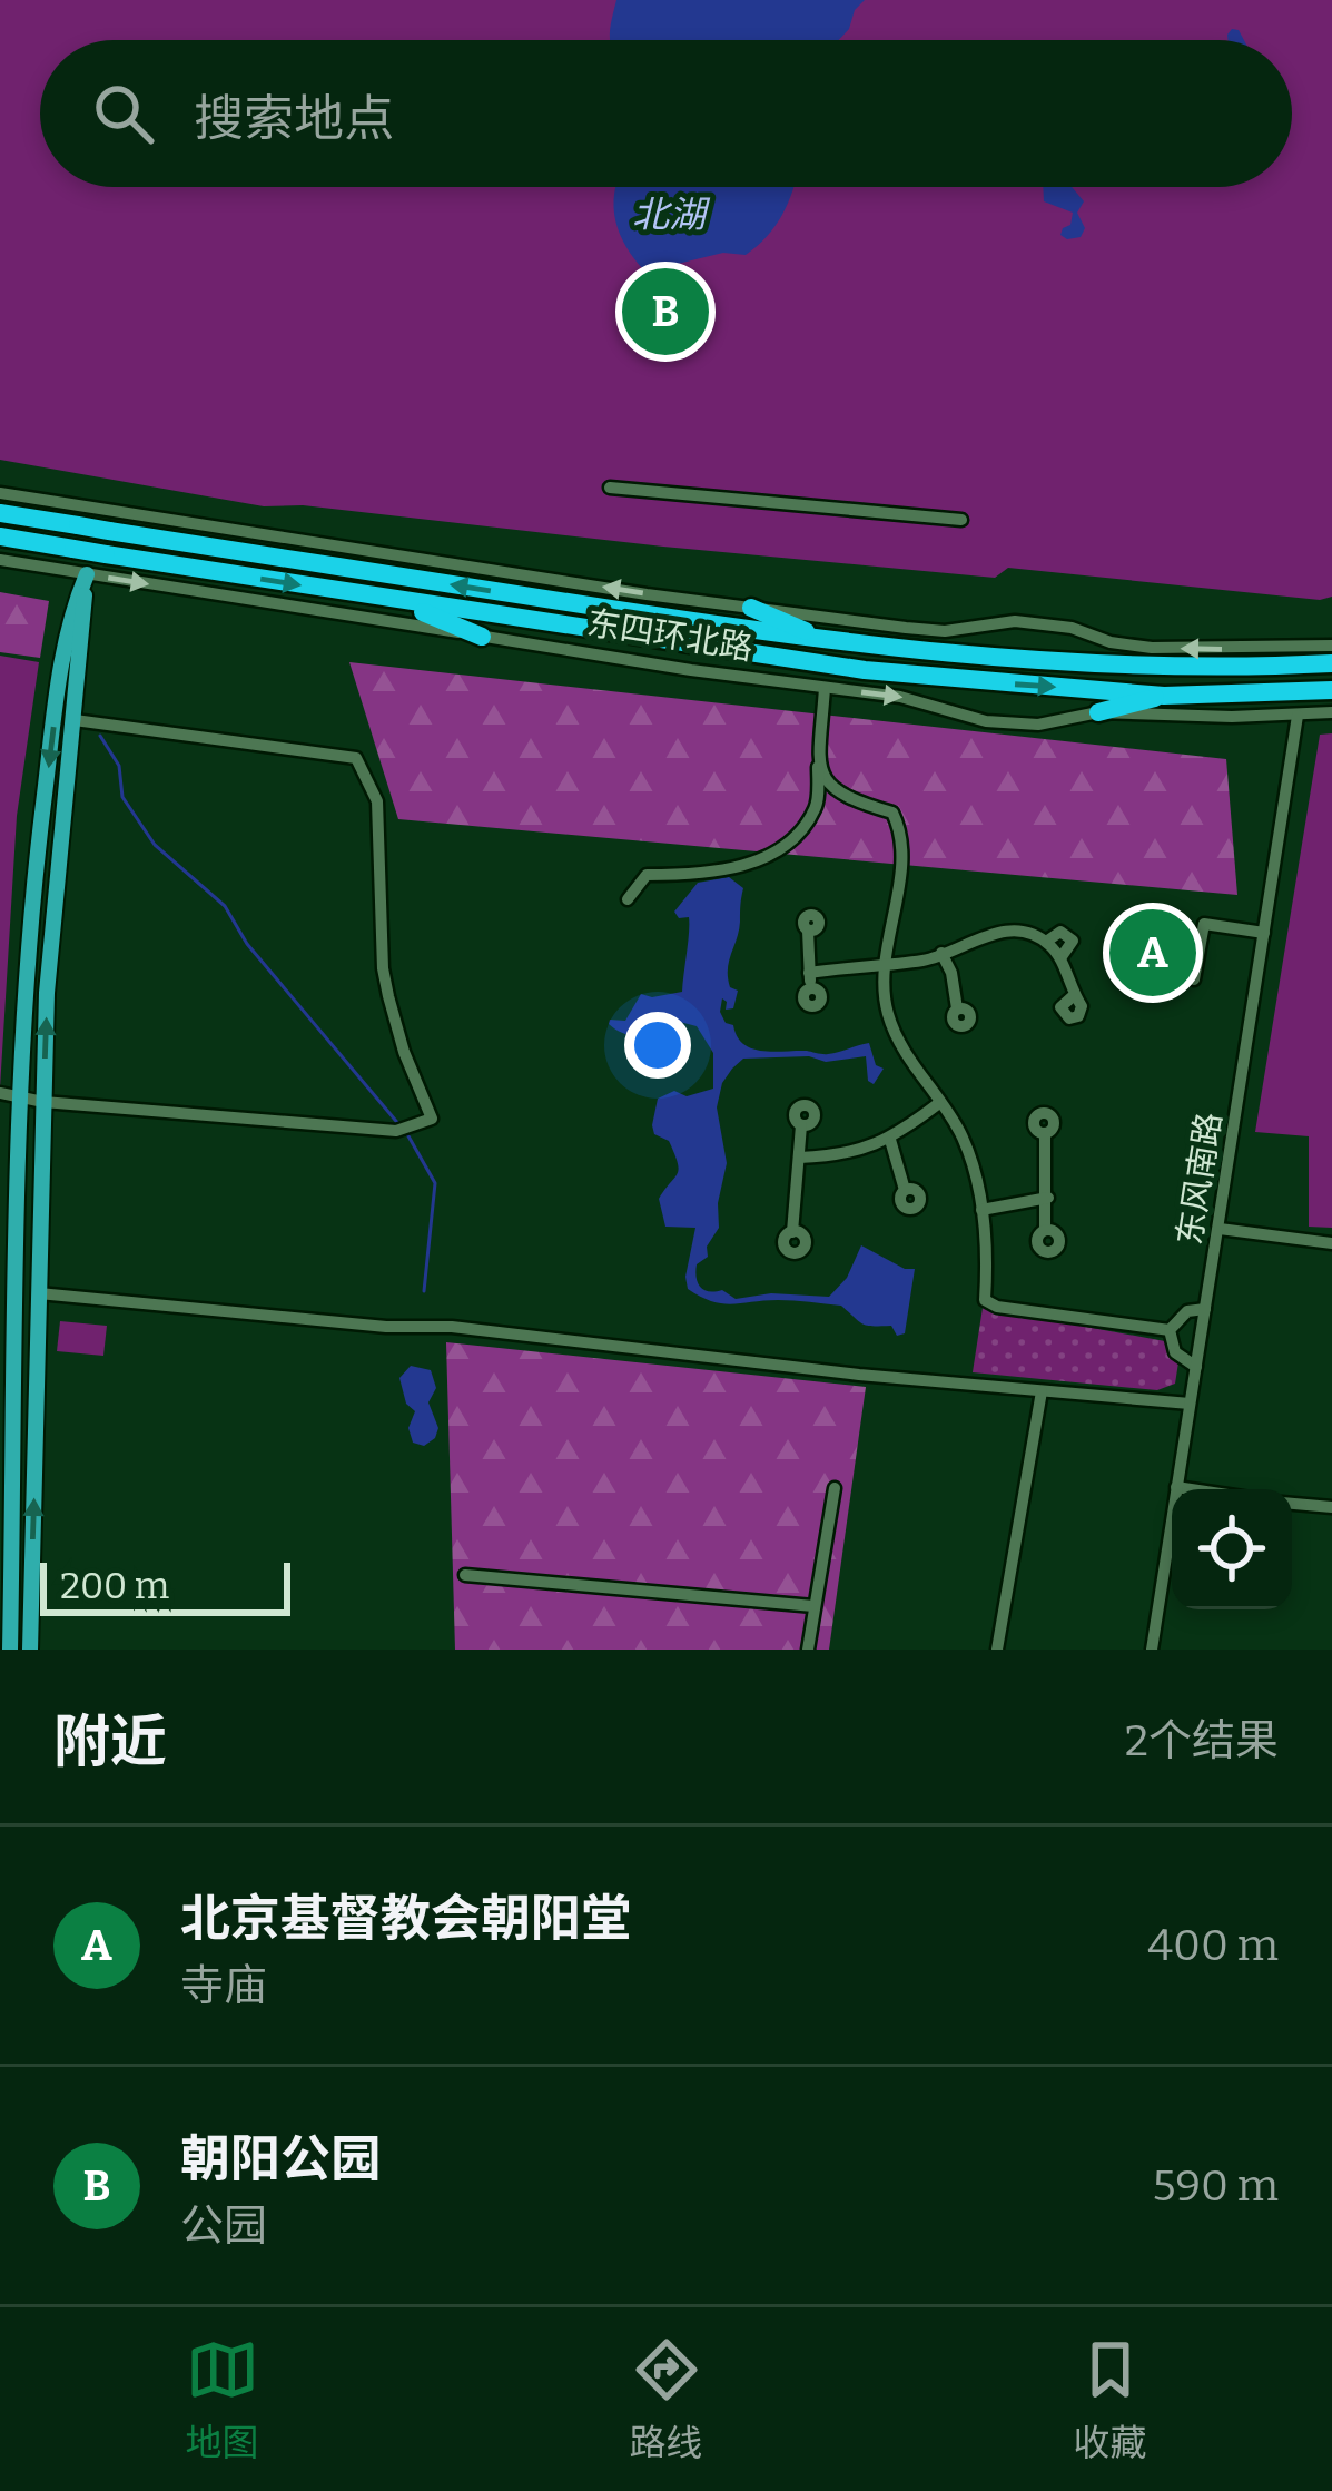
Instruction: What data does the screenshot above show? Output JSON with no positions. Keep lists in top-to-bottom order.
{
  "streets": {
    "highway": ["东四环北路"],
    "street": ["东风南路"]
  },
  "crossings": [
    ["东四环北路", "东风南路"]
  ],
  "water": ["北湖"],
  "scale_bar": "200 m",
  "page": {
    "search": "搜索地点",
    "pins": ["B", "A"],
    "scale": "200 m",
    "heading": ["附近", "2个结果"],
    "list": [
      {
        "mark": "A",
        "name": "北京基督教会朝阳堂",
        "note": "寺庙",
        "value": "400 m"
      },
      {
        "mark": "B",
        "name": "朝阳公园",
        "note": "公园",
        "value": "590 m"
      }
    ],
    "nav": ["地图", "路线", "收藏"]
  }
}
